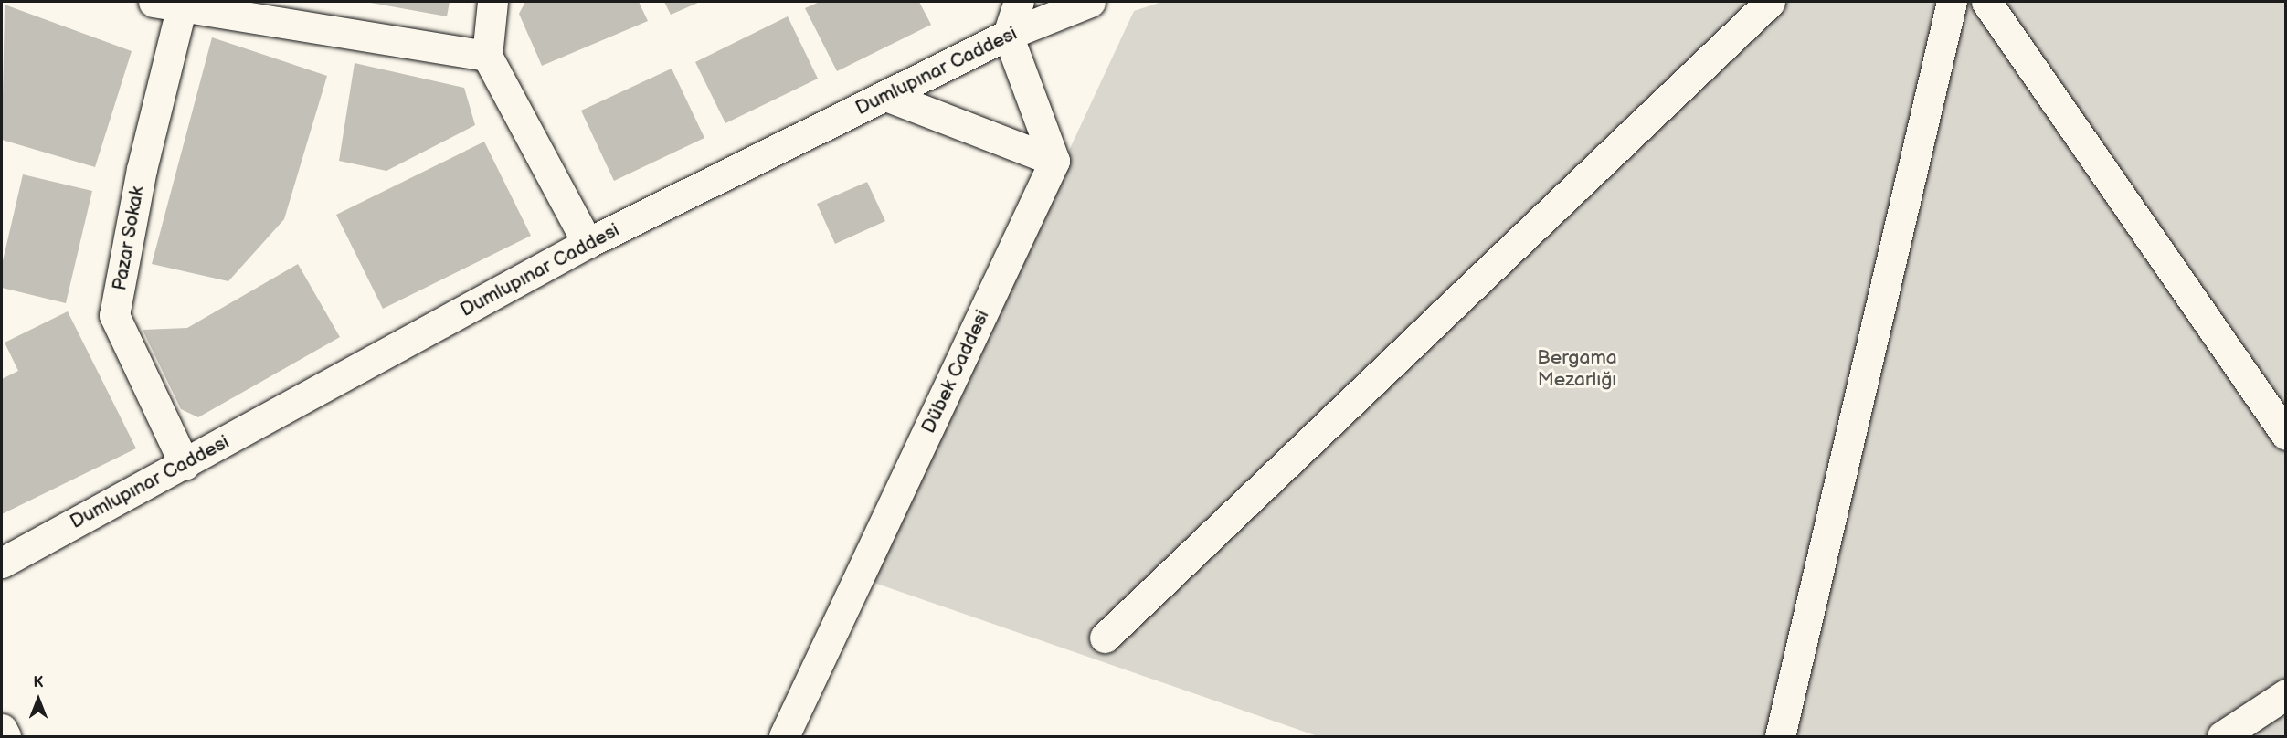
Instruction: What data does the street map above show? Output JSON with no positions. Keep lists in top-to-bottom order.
{
  "streets": {
    "street": ["Dumlupınar Caddesi", "Pazar Sokak", "Dübek Caddesi"]
  },
  "crossings": [
    ["Dumlupınar Caddesi", "Pazar Sokak"]
  ],
  "parks": ["Bergama Mezarlığı"],
  "north": "top"
}
